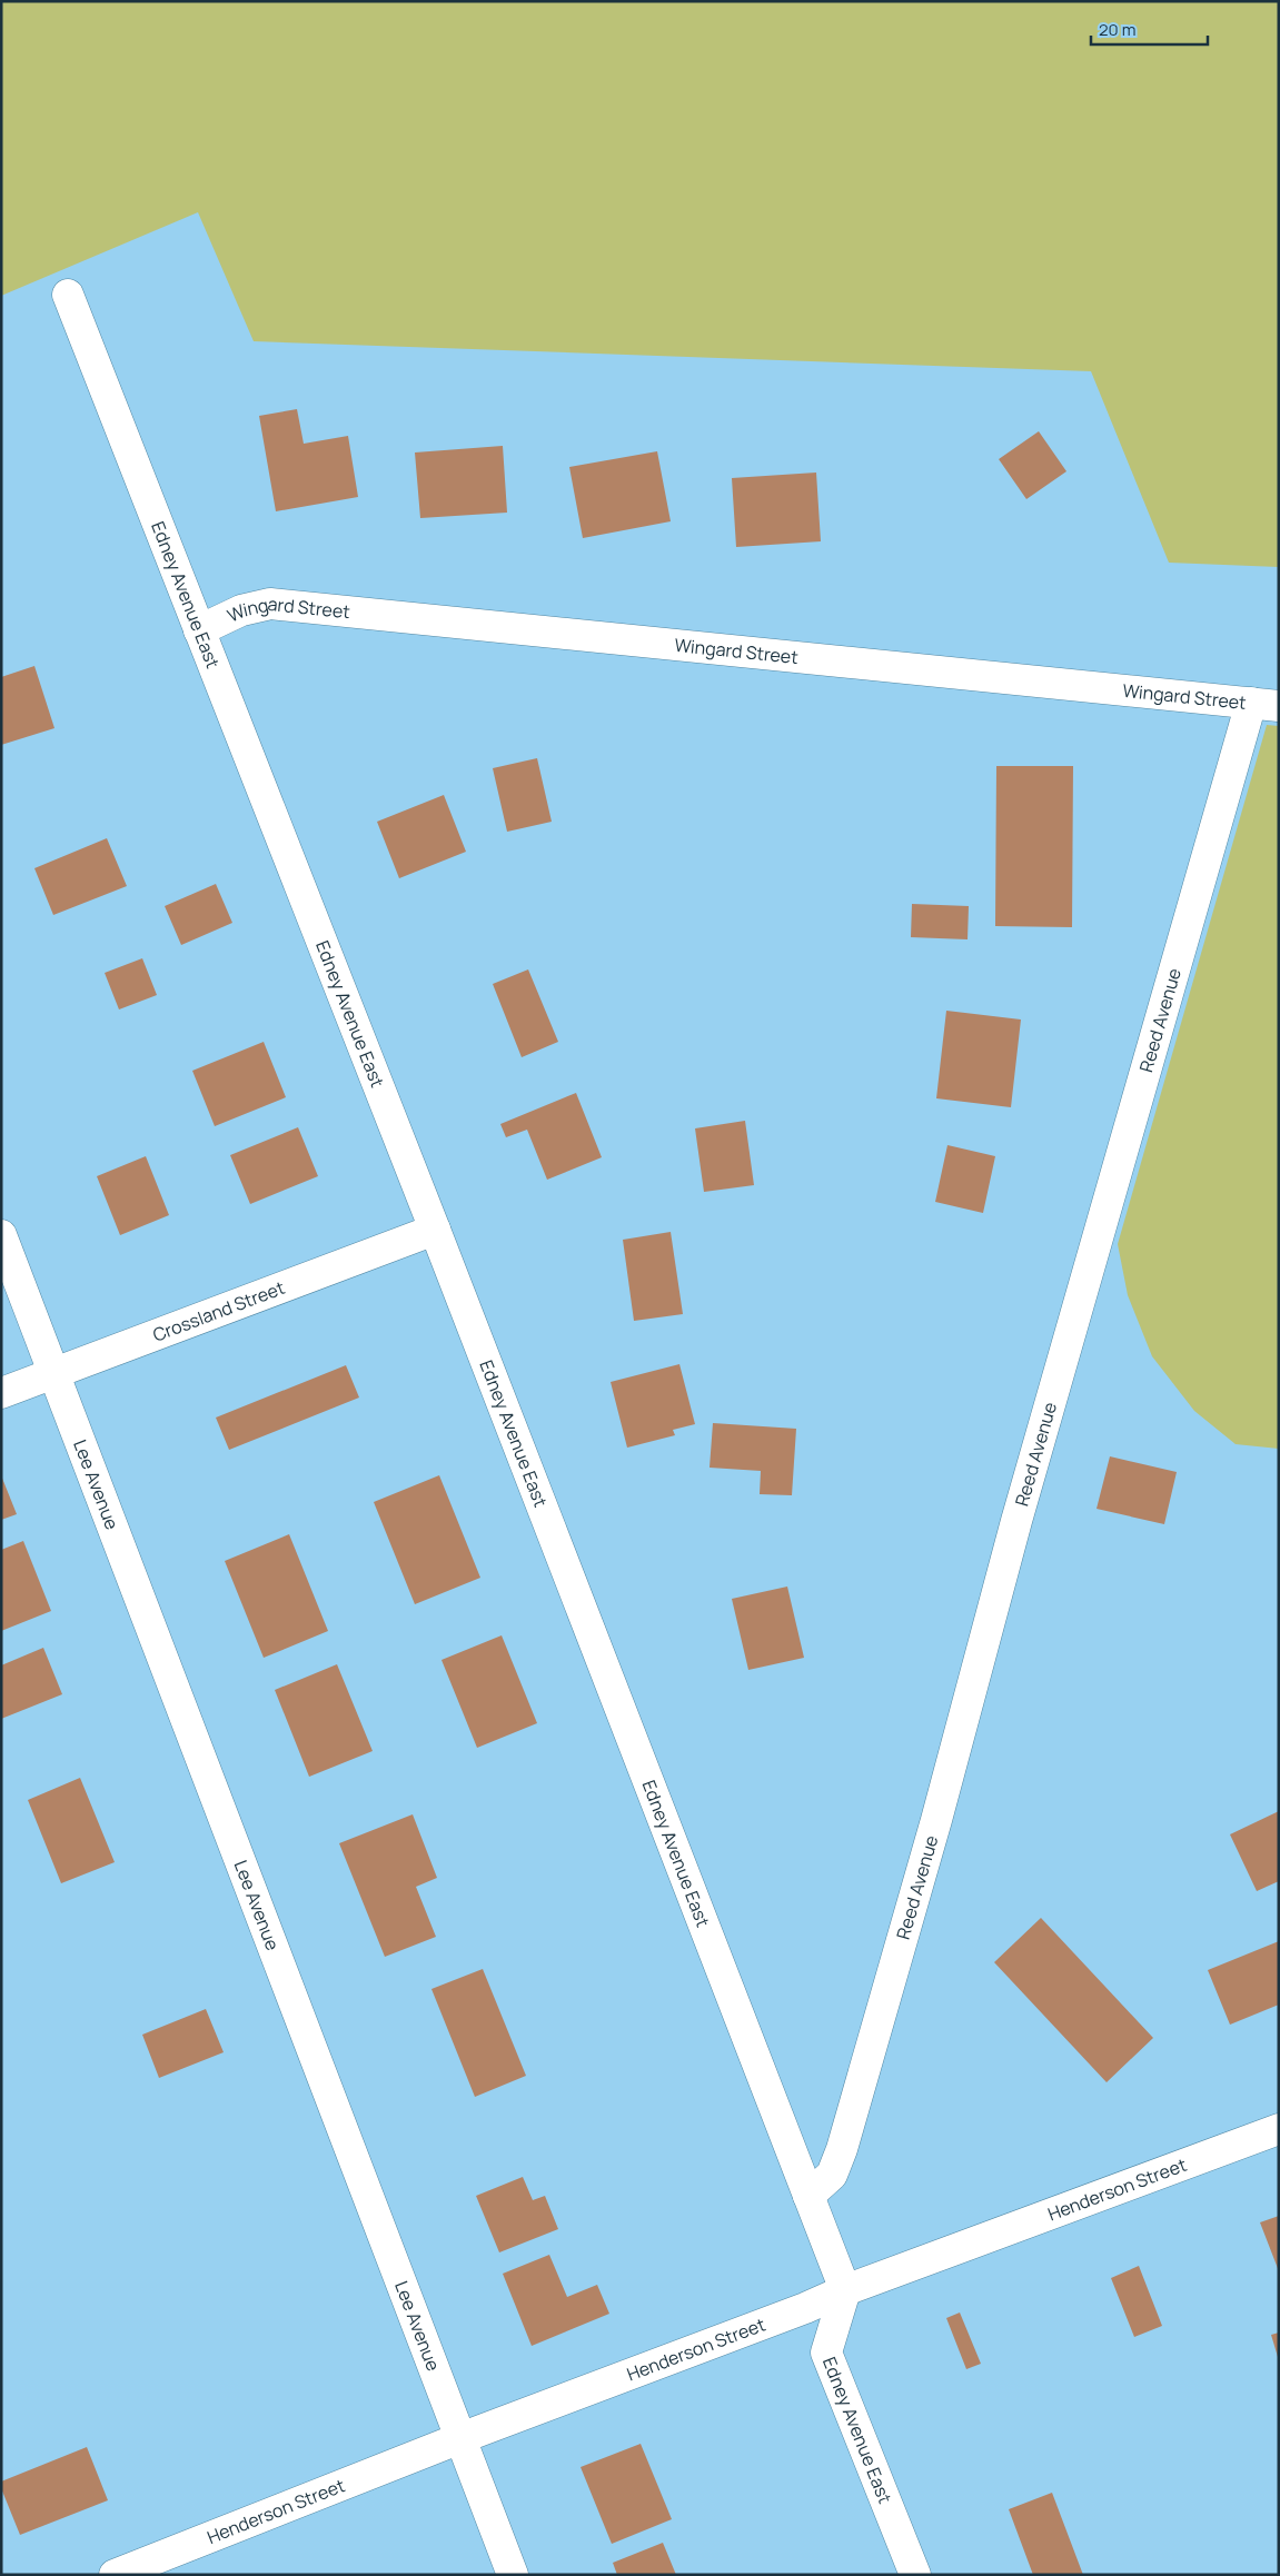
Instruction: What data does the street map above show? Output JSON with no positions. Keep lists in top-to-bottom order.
{
  "streets": {
    "street": [
      "Edney Avenue East",
      "Wingard Street",
      "Reed Avenue",
      "Crossland Street",
      "Lee Avenue",
      "Henderson Street"
    ]
  },
  "crossings": [
    ["Edney Avenue East", "Wingard Street"],
    ["Edney Avenue East", "Reed Avenue"],
    ["Edney Avenue East", "Crossland Street"],
    ["Edney Avenue East", "Henderson Street"],
    ["Wingard Street", "Reed Avenue"],
    ["Crossland Street", "Lee Avenue"],
    ["Lee Avenue", "Henderson Street"]
  ],
  "scale_bar": "20 m"
}
